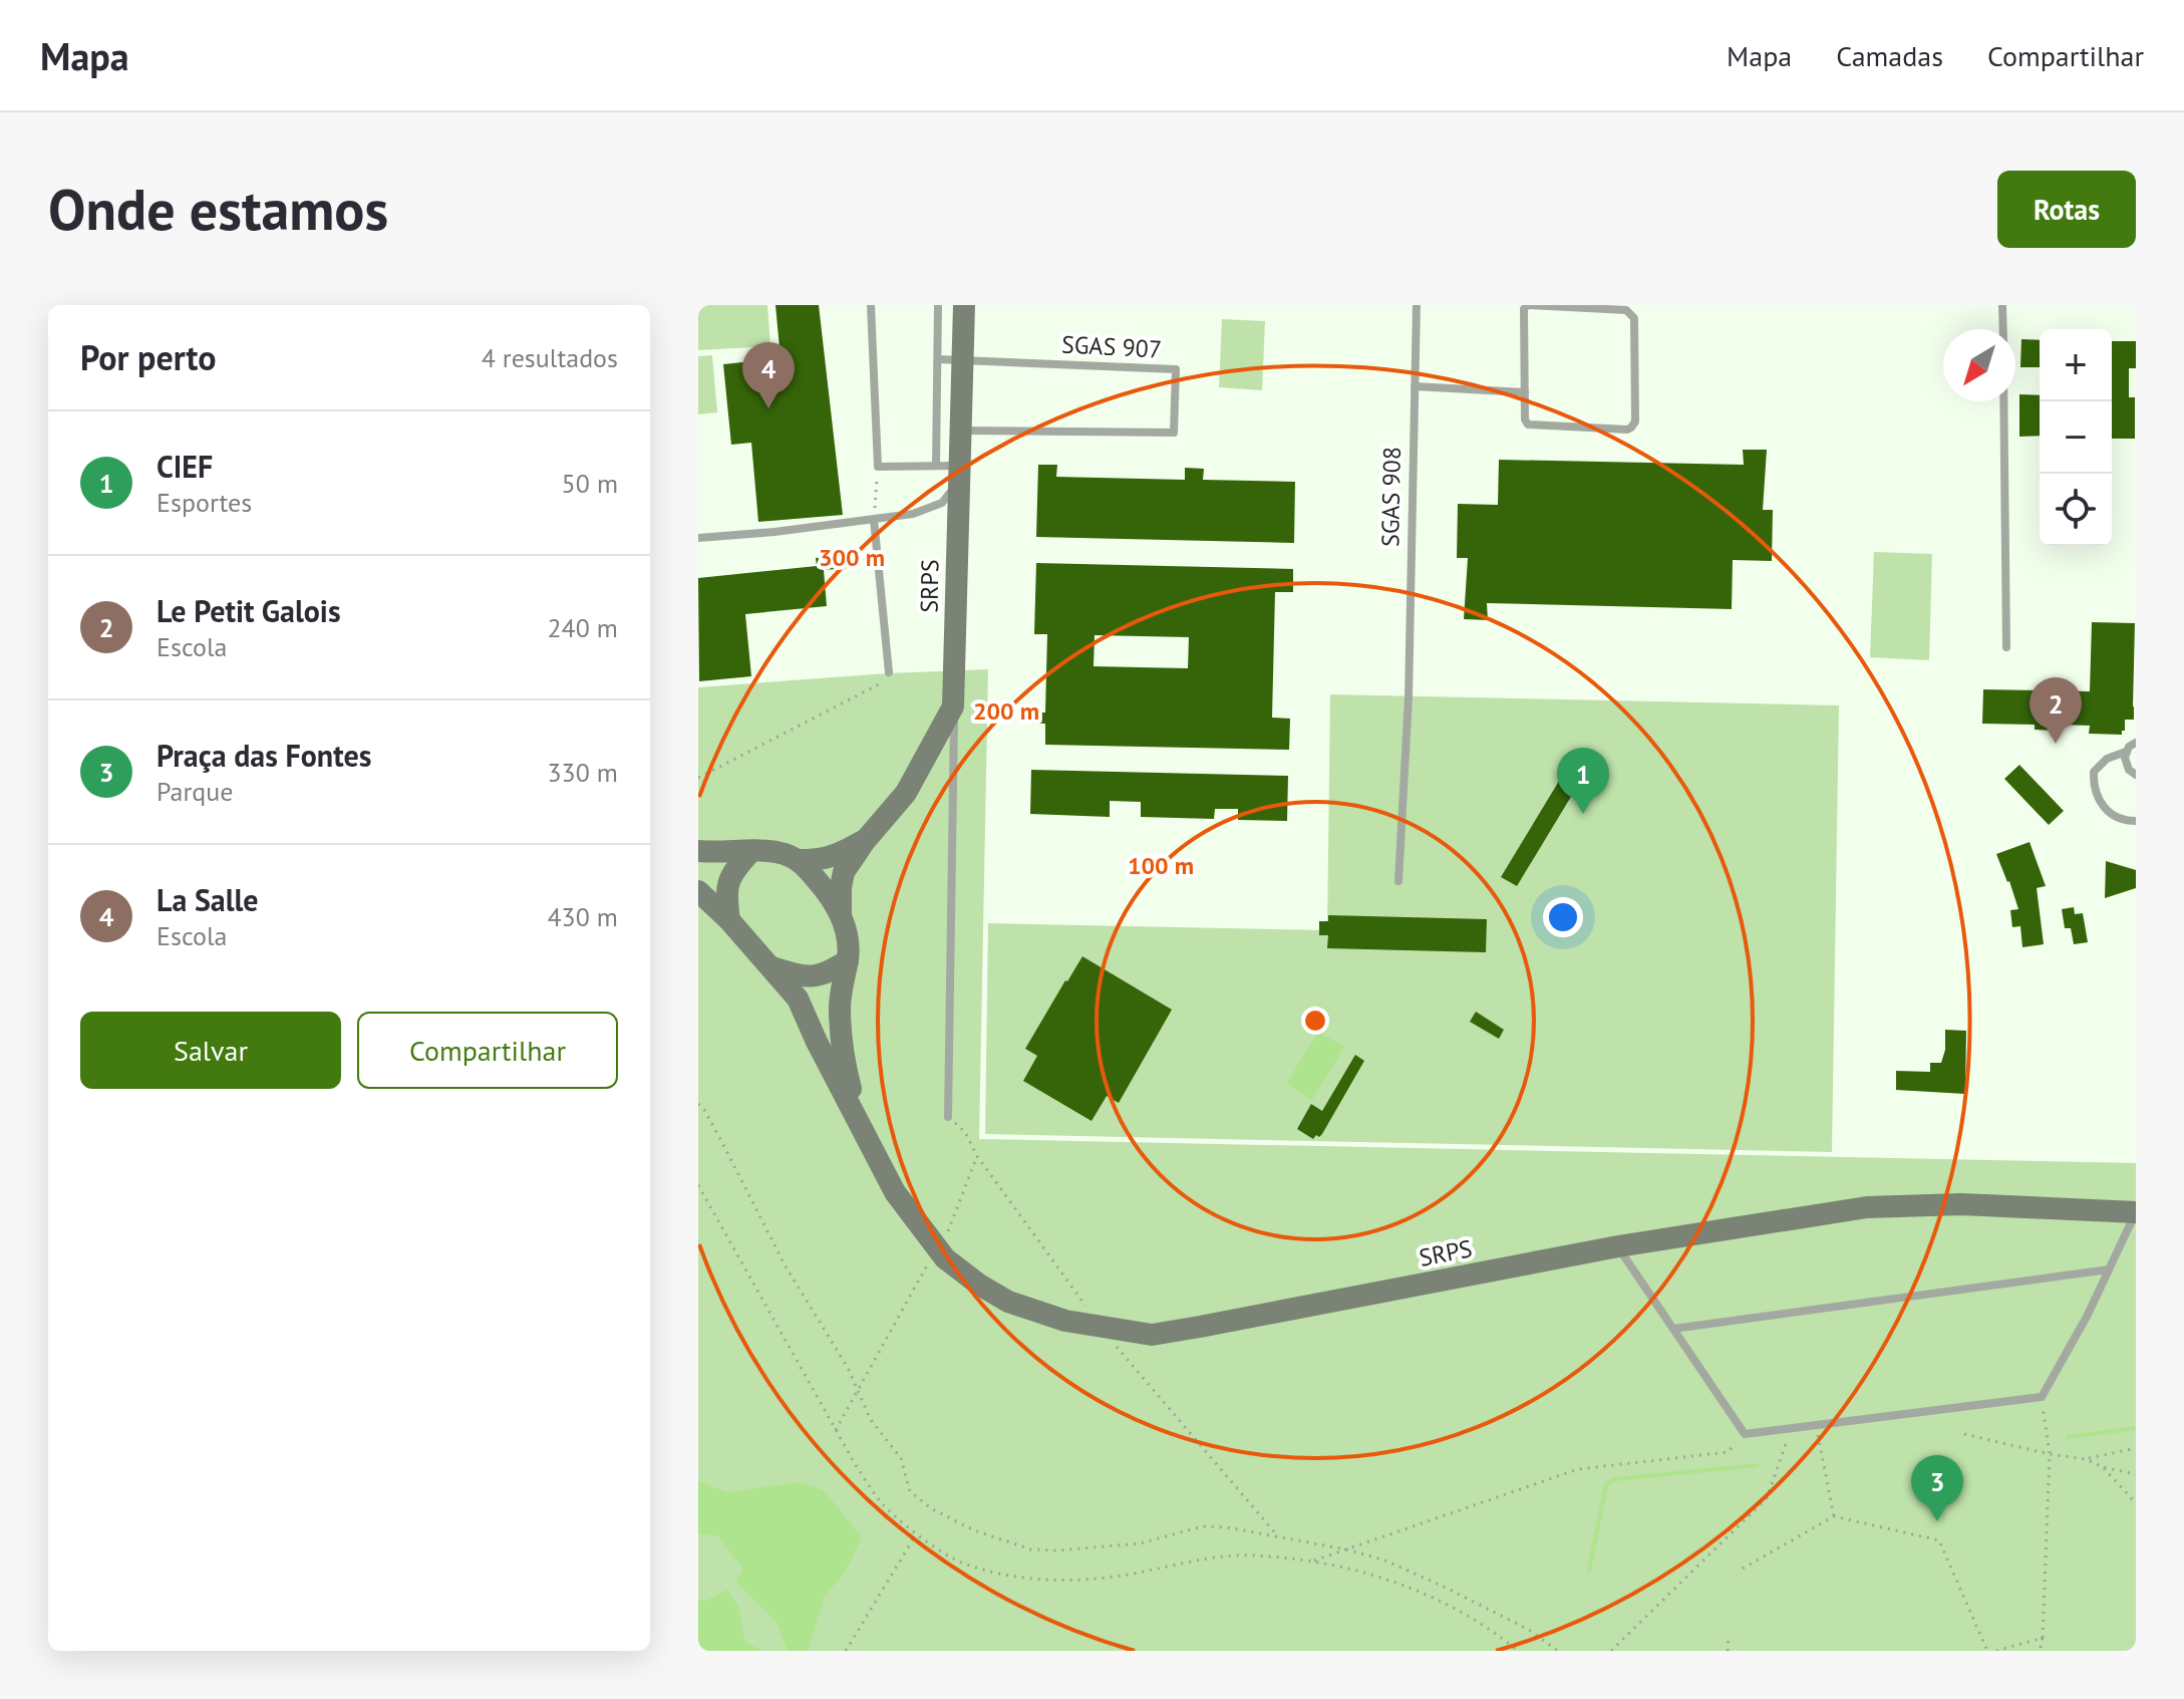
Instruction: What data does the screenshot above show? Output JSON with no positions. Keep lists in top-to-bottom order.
{
  "streets": {
    "main road": ["SRPS"],
    "lane": ["SGAS 907", "SGAS 908"]
  },
  "crossings": [
    ["SGAS 907", "SRPS"]
  ],
  "north": "bottom left",
  "page": {
    "header": "Mapa",
    "nav": ["Mapa", "Camadas", "Compartilhar"],
    "buttons": [
      "Rotas",
      ["Salvar", "Compartilhar"]
    ],
    "title": "Onde estamos",
    "heading": ["Por perto", "4 resultados"],
    "map_buttons": ["+", "−"],
    "pins": [
      "4",
      "2",
      "1",
      "3"
    ],
    "list": [
      {
        "mark": "1",
        "name": "CIEF",
        "note": "Esportes",
        "value": "50 m"
      },
      {
        "mark": "2",
        "name": "Le Petit Galois",
        "note": "Escola",
        "value": "240 m"
      },
      {
        "mark": "3",
        "name": "Praça das Fontes",
        "note": "Parque",
        "value": "330 m"
      },
      {
        "mark": "4",
        "name": "La Salle",
        "note": "Escola",
        "value": "430 m"
      }
    ]
  },
  "rings": ["300 m", "200 m", "100 m"]
}
